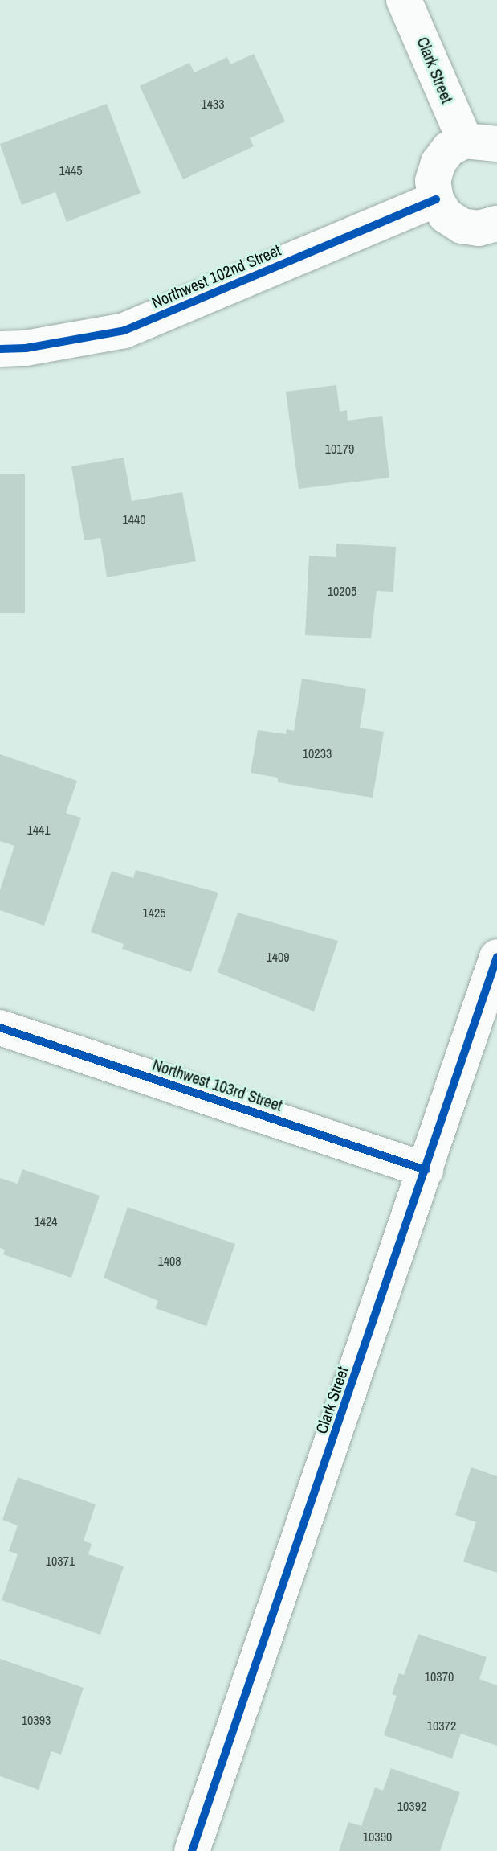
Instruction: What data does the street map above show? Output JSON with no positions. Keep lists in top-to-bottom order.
{
  "streets": {
    "street": ["Clark Street", "Northwest 102nd Street", "Northwest 103rd Street"]
  },
  "crossings": [
    ["Clark Street", "Northwest 103rd Street"]
  ],
  "house_numbers": [
    "1433",
    "1445",
    "10179",
    "1440",
    "10205",
    "10233",
    "1441",
    "1425",
    "1409",
    "1424",
    "1408",
    "10371",
    "10370",
    "10393",
    "10372",
    "10392",
    "10390"
  ]
}
